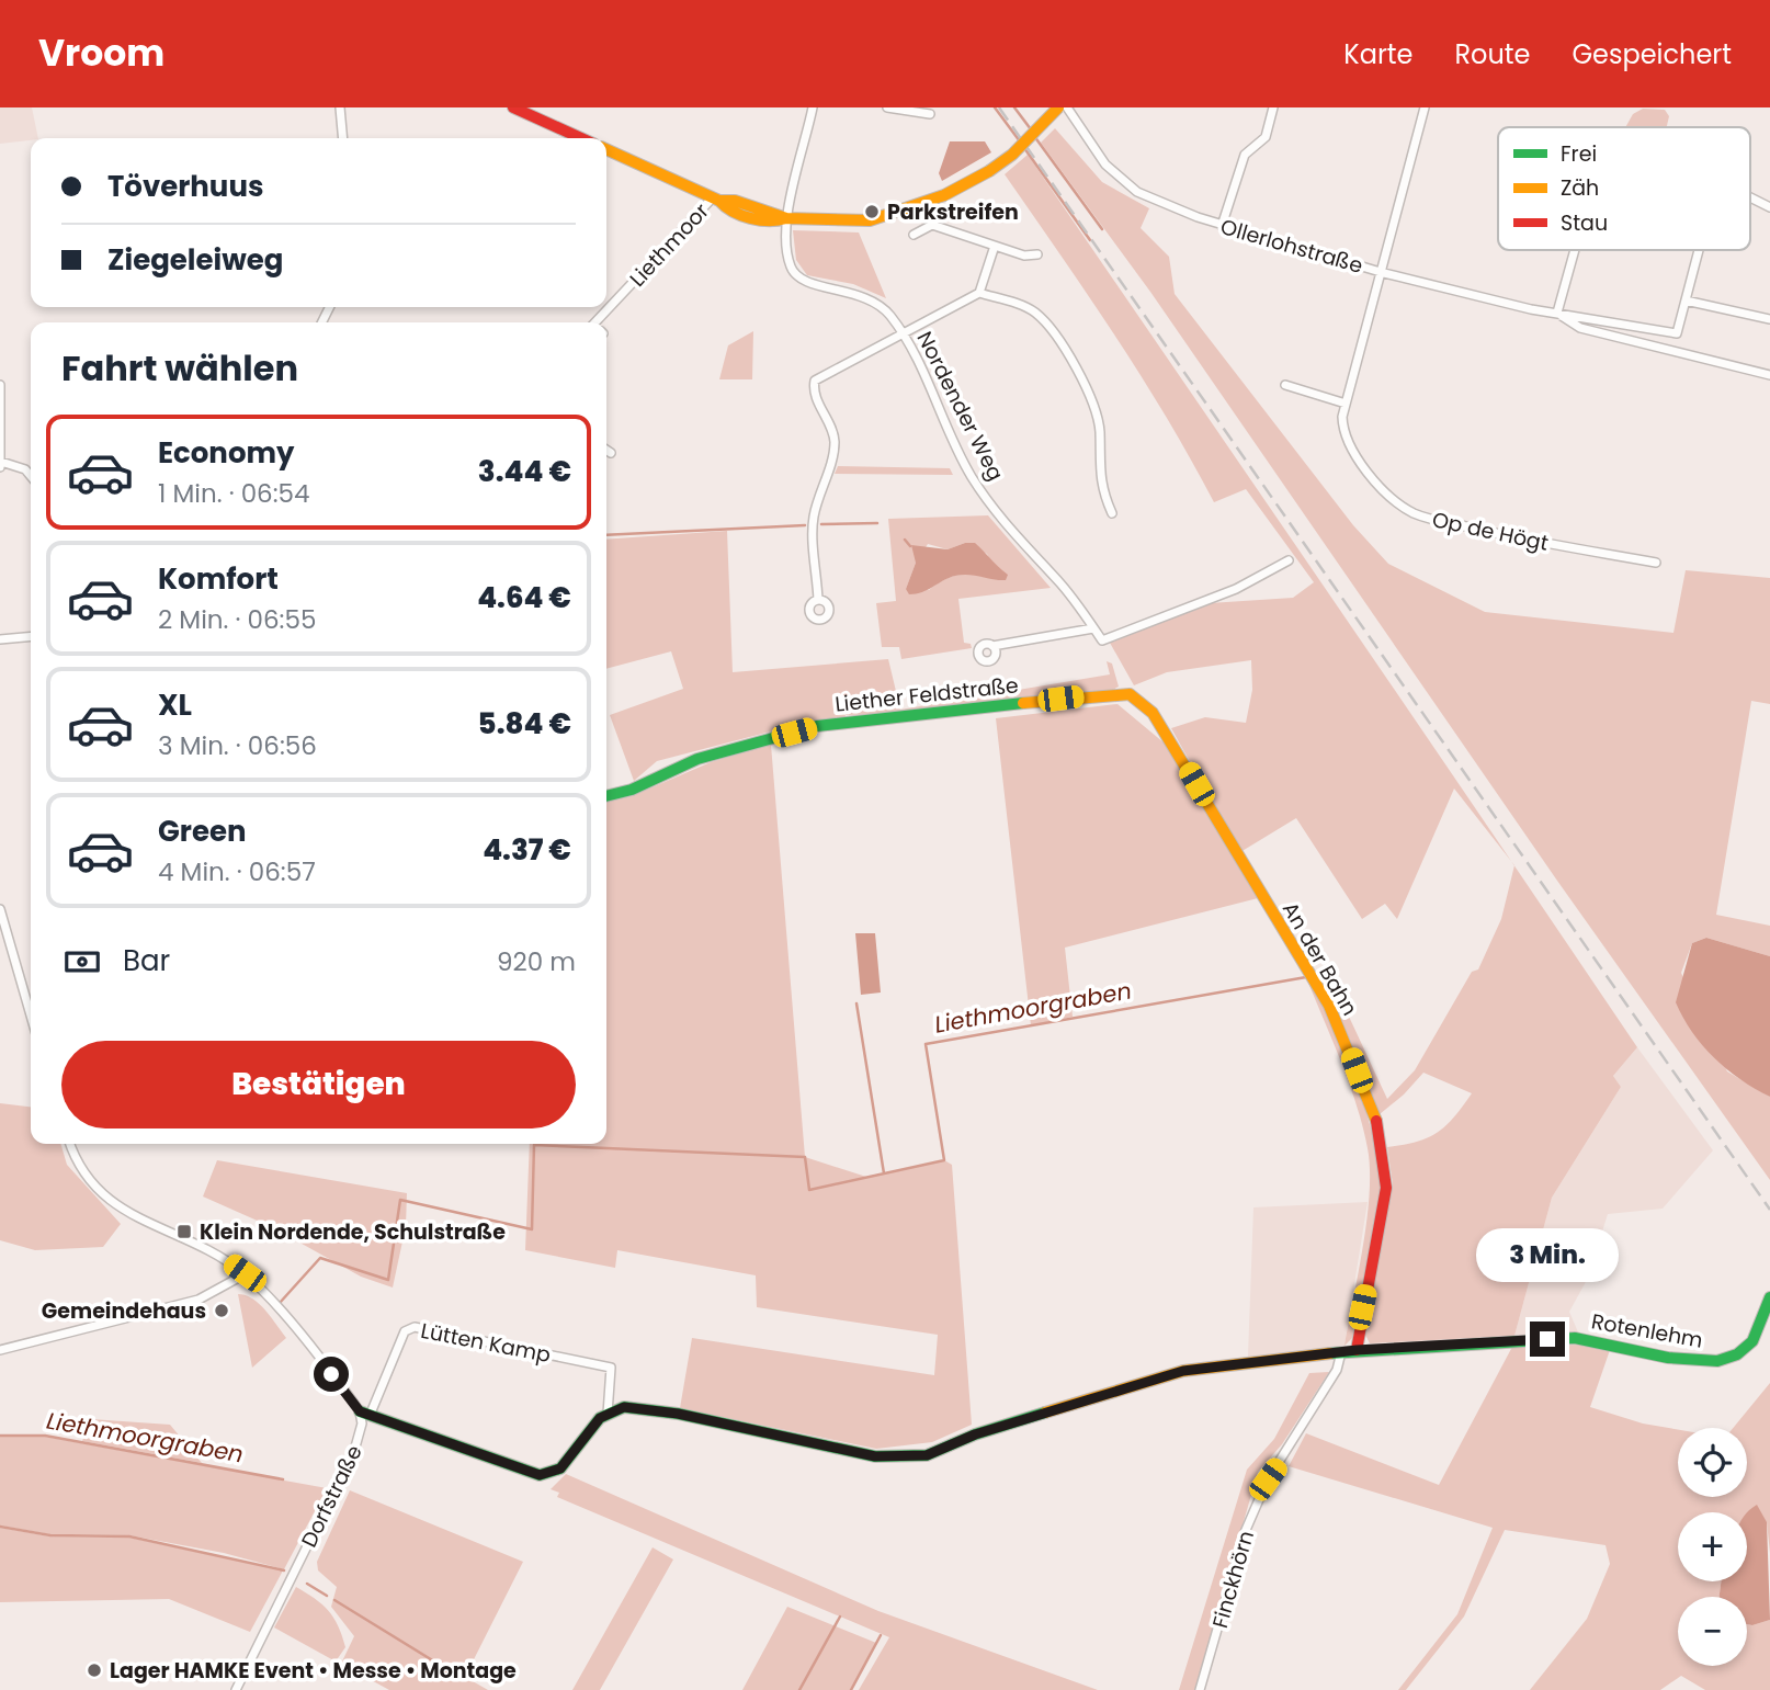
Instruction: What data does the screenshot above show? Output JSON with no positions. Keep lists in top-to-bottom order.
{
  "streets": {
    "street": [
      "Liethmoor",
      "Ollerlohstraße",
      "Nordender Weg",
      "Op de Högt",
      "Liether Feldstraße",
      "An der Bahn",
      "Rotenlehm",
      "Lütten Kamp",
      "Dorfstraße",
      "Finckhörn"
    ]
  },
  "crossings": [
    ["Ollerlohstraße", "Op de Högt"],
    ["Liether Feldstraße", "An der Bahn"],
    ["An der Bahn", "Rotenlehm"],
    ["Rotenlehm", "Lütten Kamp"],
    ["Rotenlehm", "Finckhörn"],
    ["Lütten Kamp", "Dorfstraße"]
  ],
  "water": ["Liethmoorgraben"],
  "places": {
    "other": ["Parkstreifen", "Gemeindehaus", "Lager HAMKE Event • Messe • Montage"],
    "transit": ["Klein Nordende, Schulstraße"]
  },
  "legend": ["Frei", "Zäh", "Stau"],
  "page": {
    "header": "Vroom",
    "nav": ["Karte", "Route", "Gespeichert"],
    "banner": ["Töverhuus", "Ziegeleiweg"],
    "heading": "Fahrt wählen",
    "list": [
      {
        "name": "Economy",
        "note": "1 Min. · 06:54",
        "value": "3.44 €"
      },
      {
        "name": "Komfort",
        "note": "2 Min. · 06:55",
        "value": "4.64 €"
      },
      {
        "name": "XL",
        "note": "3 Min. · 06:56",
        "value": "5.84 €"
      },
      {
        "name": "Green",
        "note": "4 Min. · 06:57",
        "value": "4.37 €"
      }
    ],
    "pay": ["Bar", "920 m"],
    "buttons": "Bestätigen",
    "bubble": "3 Min.",
    "map_buttons": ["+", "−"]
  }
}
